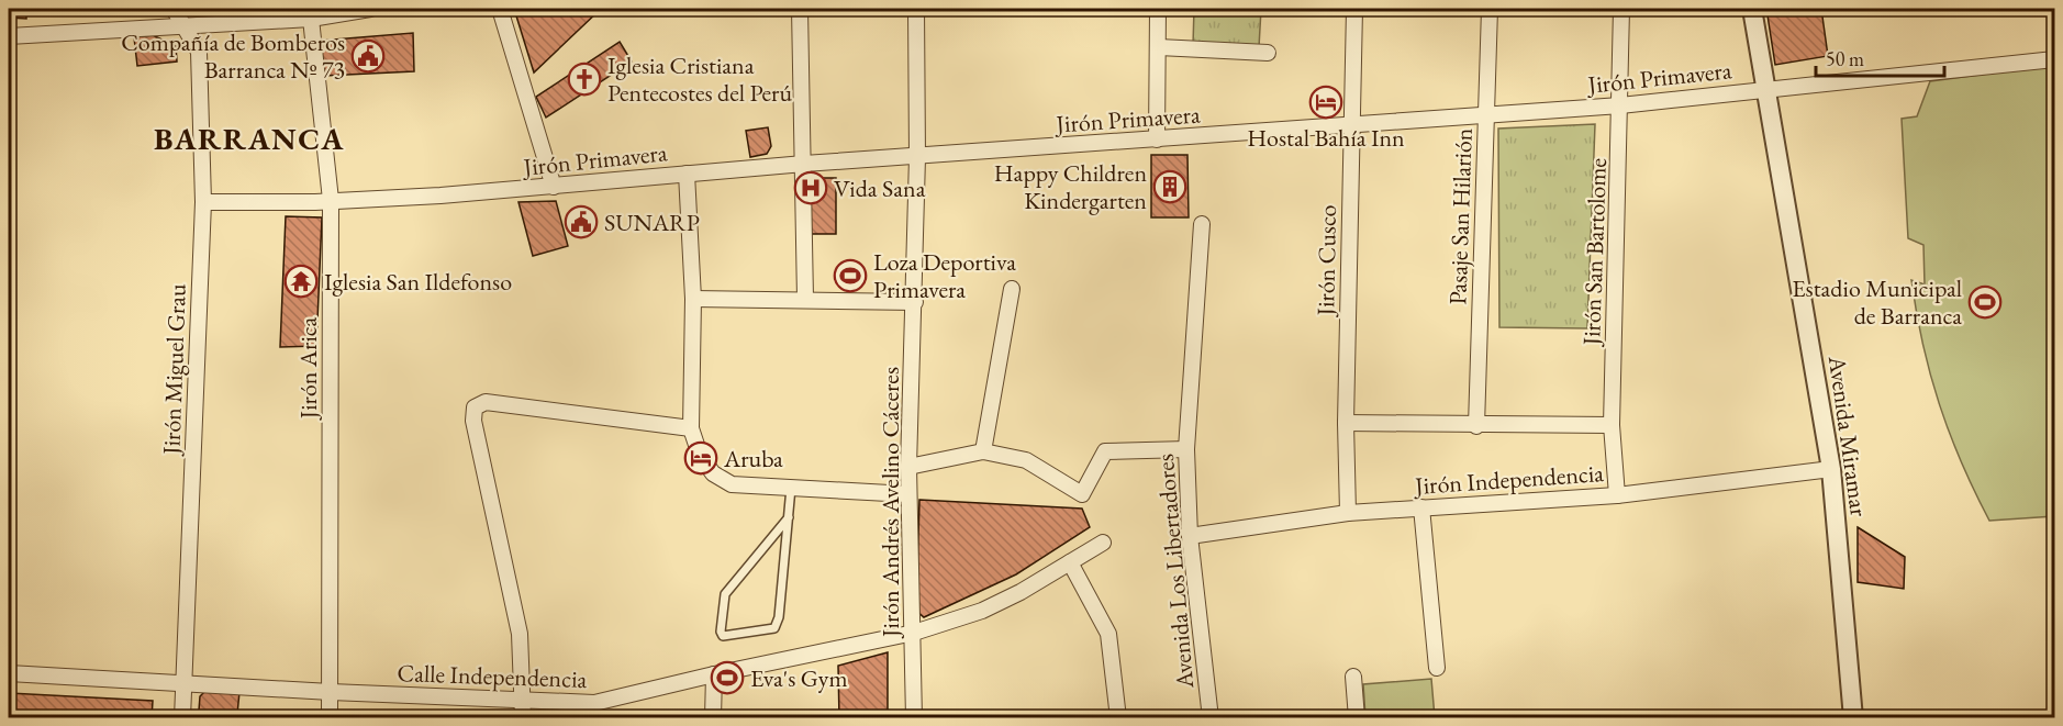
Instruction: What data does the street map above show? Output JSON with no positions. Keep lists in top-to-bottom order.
{
  "streets": {
    "street": [
      "Jirón Primavera",
      "Pasaje San Hilarión",
      "Jirón San Bartolome",
      "Jirón Cusco",
      "Jirón Arica",
      "Jirón Miguel Grau",
      "Avenida Miramar",
      "Jirón Independencia",
      "Jirón Andrés Avelino Cáceres",
      "Avenida Los Libertadores",
      "Calle Independencia"
    ]
  },
  "crossings": [
    ["Jirón Primavera", "Pasaje San Hilarión"],
    ["Jirón Primavera", "Jirón San Bartolome"],
    ["Jirón Primavera", "Jirón Cusco"],
    ["Jirón Primavera", "Jirón Arica"],
    ["Jirón Primavera", "Jirón Miguel Grau"],
    ["Jirón Primavera", "Avenida Miramar"],
    ["Jirón Primavera", "Jirón Andrés Avelino Cáceres"],
    ["Jirón San Bartolome", "Jirón Independencia"],
    ["Jirón Cusco", "Jirón Independencia"],
    ["Jirón Arica", "Calle Independencia"],
    ["Jirón Miguel Grau", "Calle Independencia"],
    ["Avenida Miramar", "Jirón Independencia"],
    ["Jirón Independencia", "Avenida Los Libertadores"],
    ["Jirón Andrés Avelino Cáceres", "Calle Independencia"]
  ],
  "districts": ["BARRANCA"],
  "places": {
    "public building": ["Compañía de Bomberos Barranca Nº 73", "SUNARP"],
    "church": ["Iglesia Cristiana Pentecostes del Perú"],
    "hotel": ["Hostal Bahía Inn", "Aruba"],
    "building": ["Happy Children Kindergarten"],
    "hospital": ["Vida Sana"],
    "sports": ["Loza Deportiva Primavera", "Estadio Municipal de Barranca", "Eva's Gym"],
    "temple": ["Iglesia San Ildefonso"]
  },
  "scale_bar": "50 m"
}
